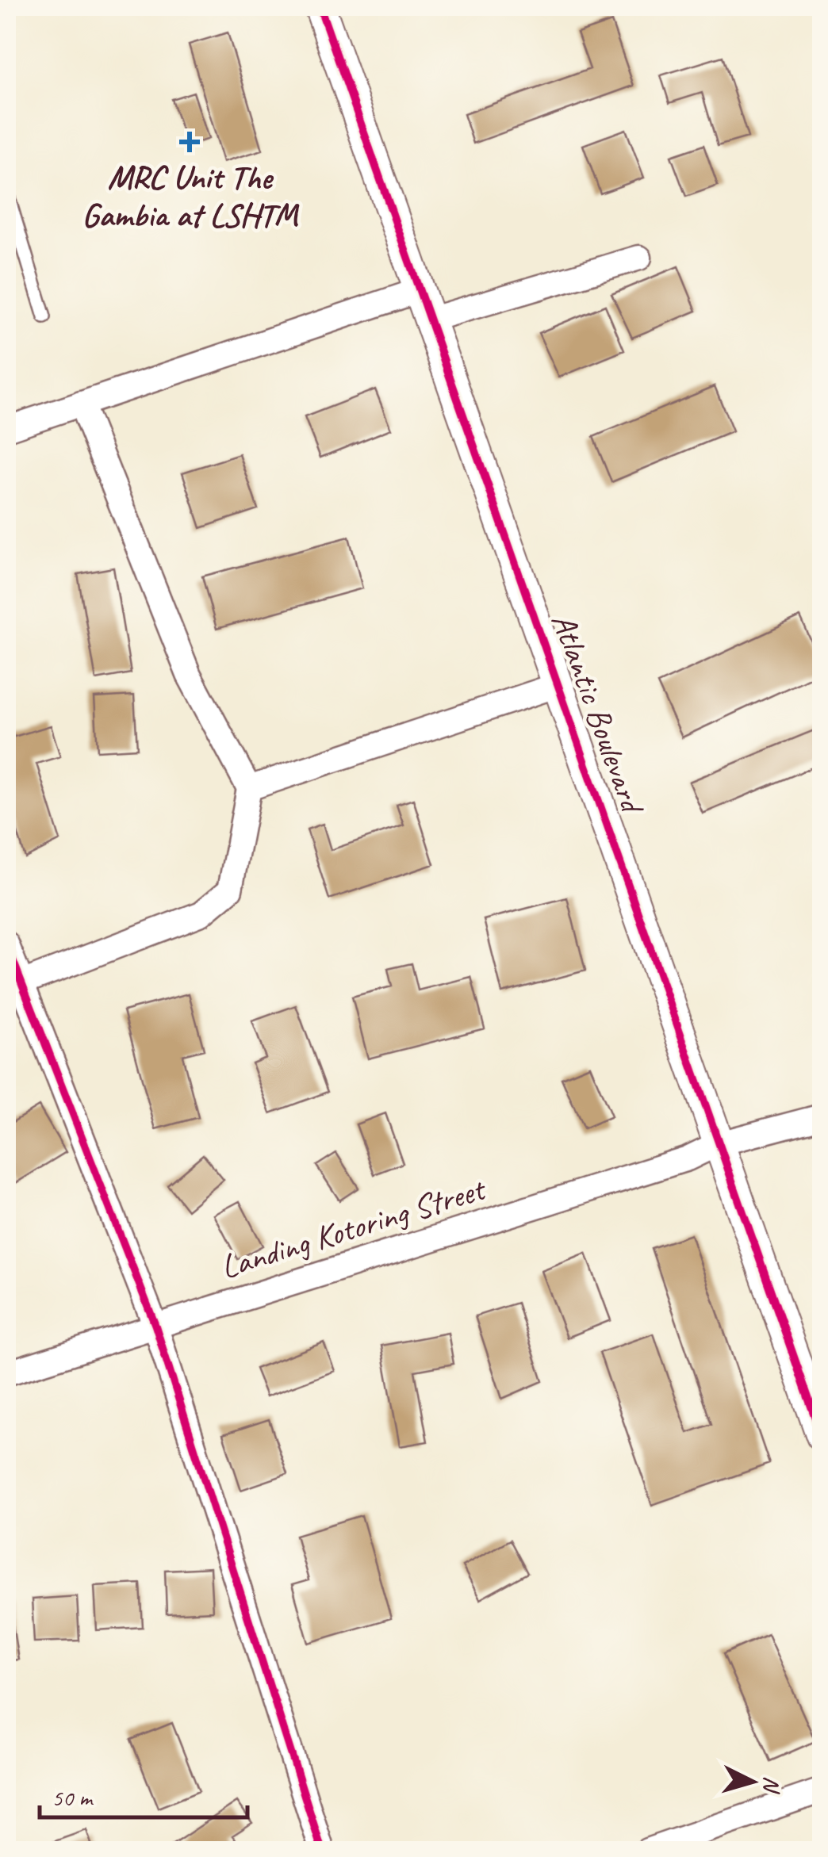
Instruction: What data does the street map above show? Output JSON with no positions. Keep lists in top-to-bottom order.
{
  "streets": {
    "street": ["Atlantic Boulevard", "Landing Kotoring Street"]
  },
  "crossings": [
    ["Atlantic Boulevard", "Landing Kotoring Street"]
  ],
  "places": {
    "health": ["MRC Unit The Gambia at LSHTM"]
  },
  "scale_bar": "50 m",
  "north": "right"
}
